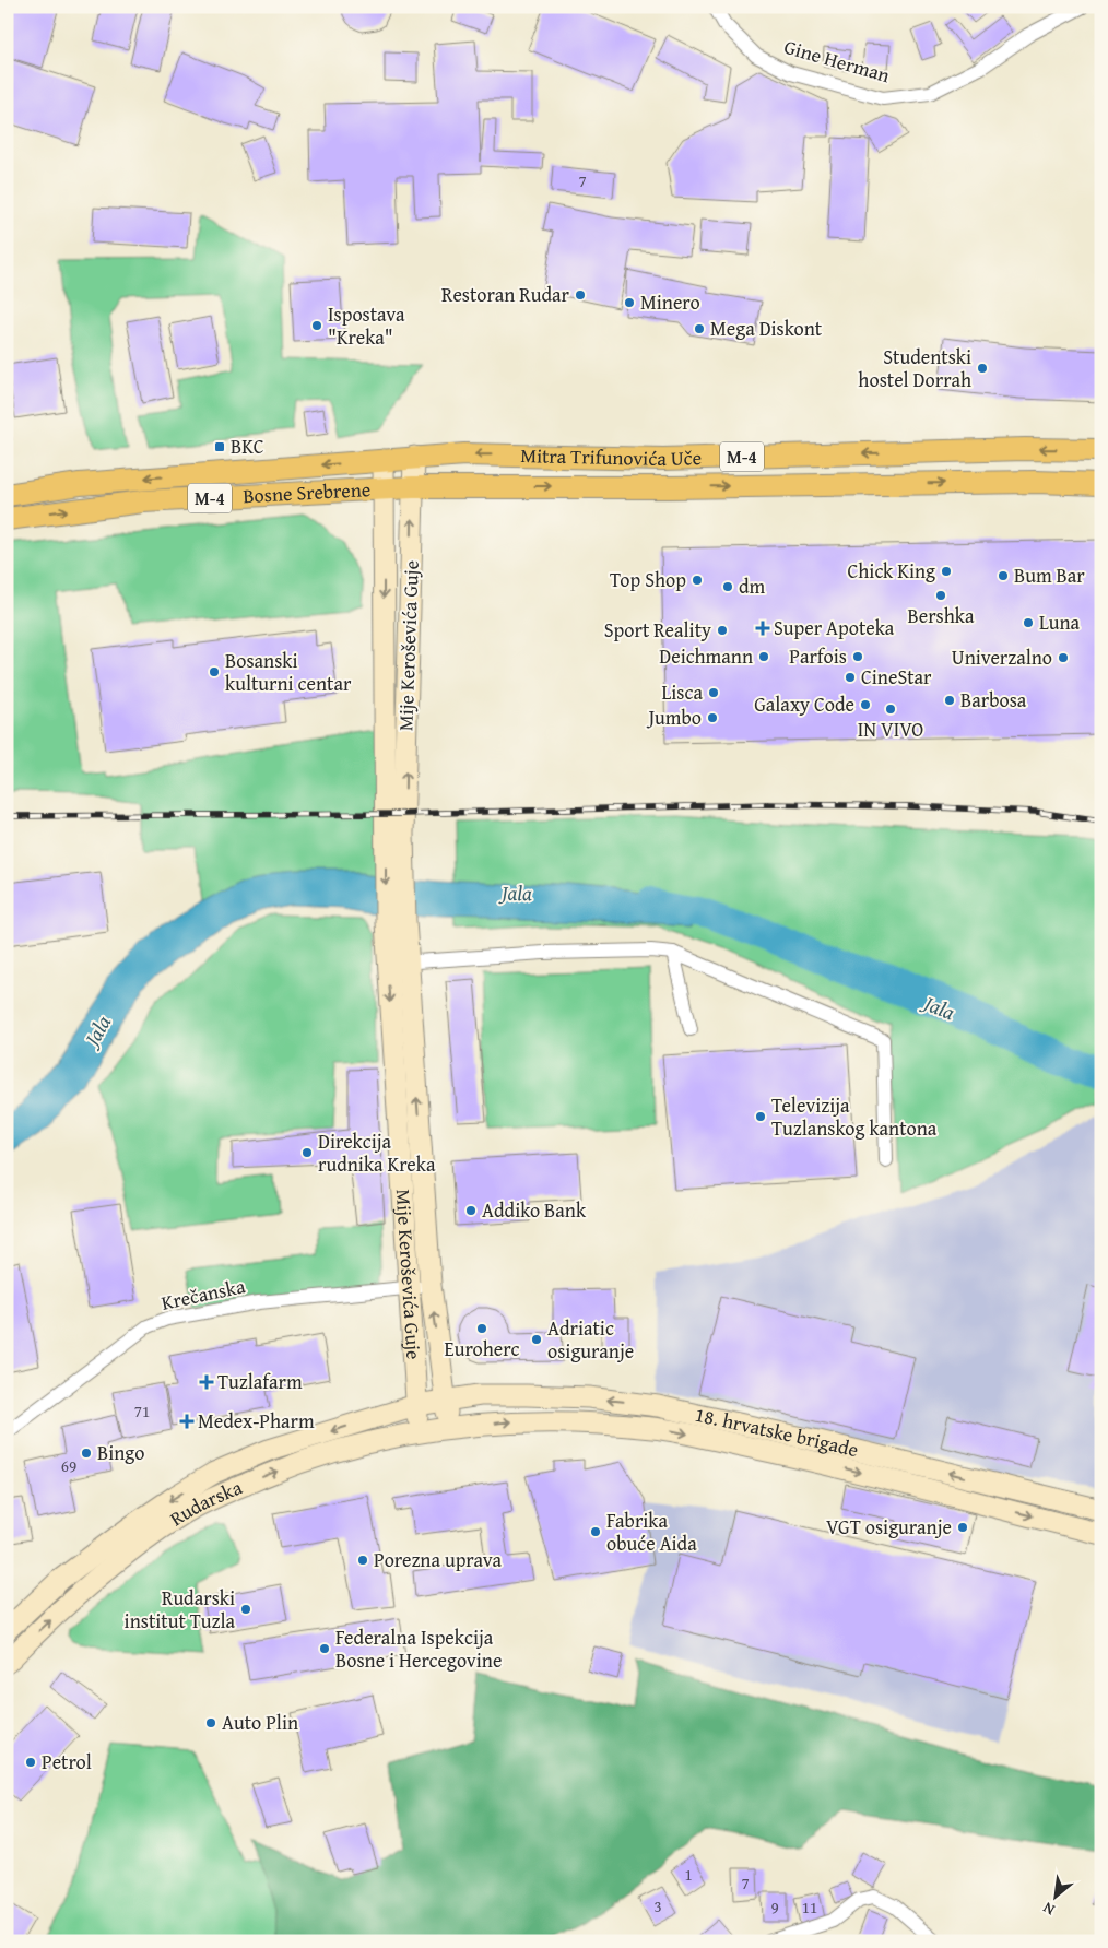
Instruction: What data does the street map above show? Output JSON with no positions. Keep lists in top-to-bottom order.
{
  "streets": {
    "main road": [
      "Mitra Trifunovića Uče",
      "M-4",
      "Bosne Srebrene",
      "Mije Keroševića Guje",
      "18. hrvatske brigade",
      "Rudarska"
    ],
    "street": ["Gine Herman", "Krečanska"]
  },
  "crossings": [
    ["Mitra Trifunovića Uče", "Bosne Srebrene"],
    ["Mitra Trifunovića Uče", "Mije Keroševića Guje"],
    ["Bosne Srebrene", "Mije Keroševića Guje"],
    ["Mije Keroševića Guje", "Krečanska"],
    ["Mije Keroševića Guje", "18. hrvatske brigade"],
    ["Mije Keroševića Guje", "Rudarska"],
    ["18. hrvatske brigade", "Rudarska"]
  ],
  "water": ["Jala"],
  "places": {
    "other": [
      "Restoran Rudar",
      "Minero",
      "Ispostava \"Kreka\"",
      "Mega Diskont",
      "Studentski hostel Dorrah",
      "Chick King",
      "Bum Bar",
      "Top Shop",
      "dm",
      "Bershka",
      "Luna",
      "Sport Reality",
      "Deichmann",
      "Parfois",
      "Univerzalno",
      "Bosanski kulturni centar",
      "CineStar",
      "Lisca",
      "Barbosa",
      "Galaxy Code",
      "IN VIVO",
      "Jumbo",
      "Televizija Tuzlanskog kantona",
      "Direkcija rudnika Kreka",
      "Addiko Bank",
      "Euroherc",
      "Adriatic osiguranje",
      "Bingo",
      "VGT osiguranje",
      "Fabrika obuće Aida",
      "Porezna uprava",
      "Rudarski institut Tuzla",
      "Federalna Ispekcija Bosne i Hercegovine",
      "Auto Plin",
      "Petrol"
    ],
    "transit": ["BKC"],
    "health": ["Super Apoteka", "Tuzlafarm", "Medex-Pharm"]
  },
  "house_numbers": [
    "7",
    "71",
    "69",
    "1",
    "7",
    "3",
    "9",
    "11"
  ],
  "north": "bottom left"
}
